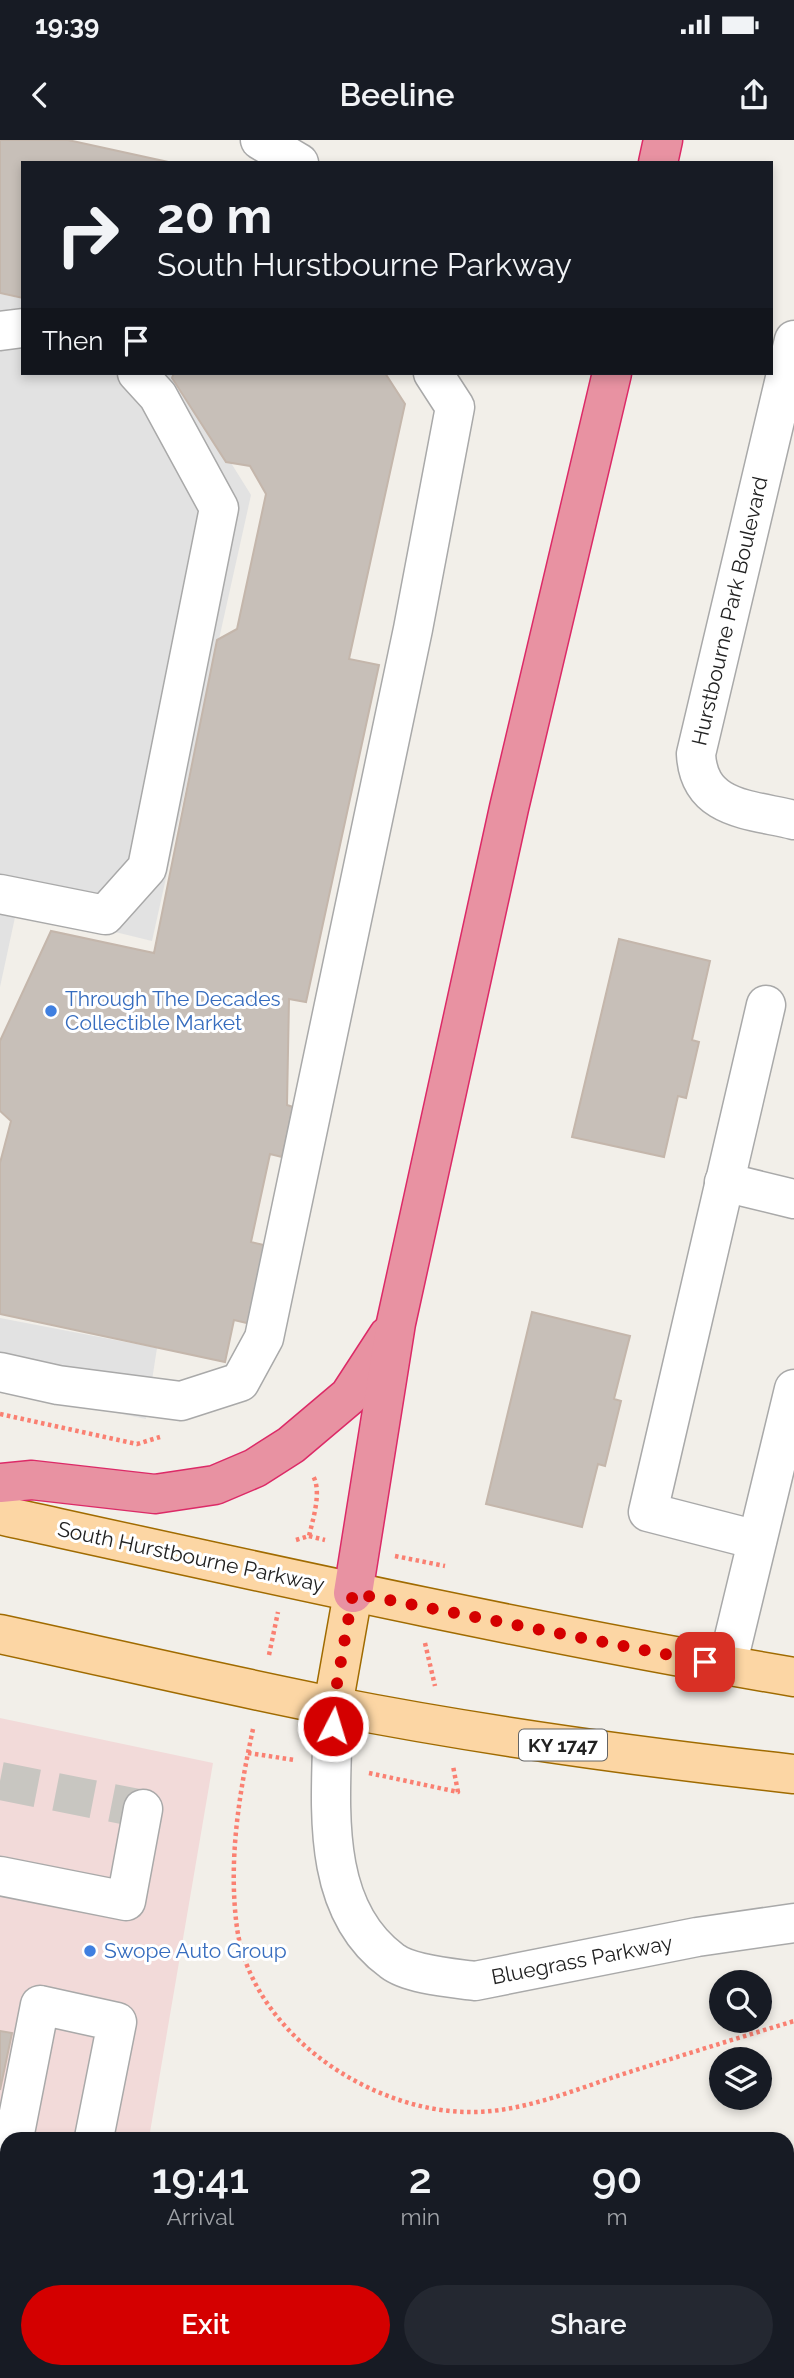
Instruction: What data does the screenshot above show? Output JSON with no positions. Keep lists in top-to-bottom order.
{
  "streets": {
    "main road": ["South Hurstbourne Parkway", "KY 1747"],
    "street": ["Hurstbourne Park Boulevard", "Bluegrass Parkway"]
  },
  "crossings": [
    ["KY 1747", "Bluegrass Parkway"]
  ],
  "places": ["Through The Decades Collectible Market", "Swope Auto Group"],
  "page": {
    "status": "19:39",
    "header": "Beeline",
    "turn": ["20 m", "South Hurstbourne Parkway"],
    "then": "Then",
    "eta": [
      "19:41",
      "Arrival",
      "2",
      "min",
      "90",
      "m"
    ],
    "buttons": ["Exit", "Share"]
  }
}
